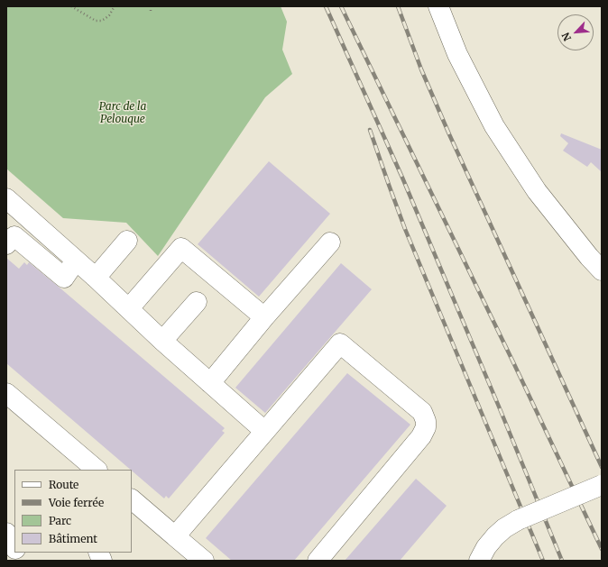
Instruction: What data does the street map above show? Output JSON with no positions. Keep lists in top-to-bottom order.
{
  "parks": ["Parc de la Pelouque"],
  "legend": [
    "Route",
    "Voie ferrée",
    "Parc",
    "Bâtiment"
  ],
  "north": "bottom left"
}
